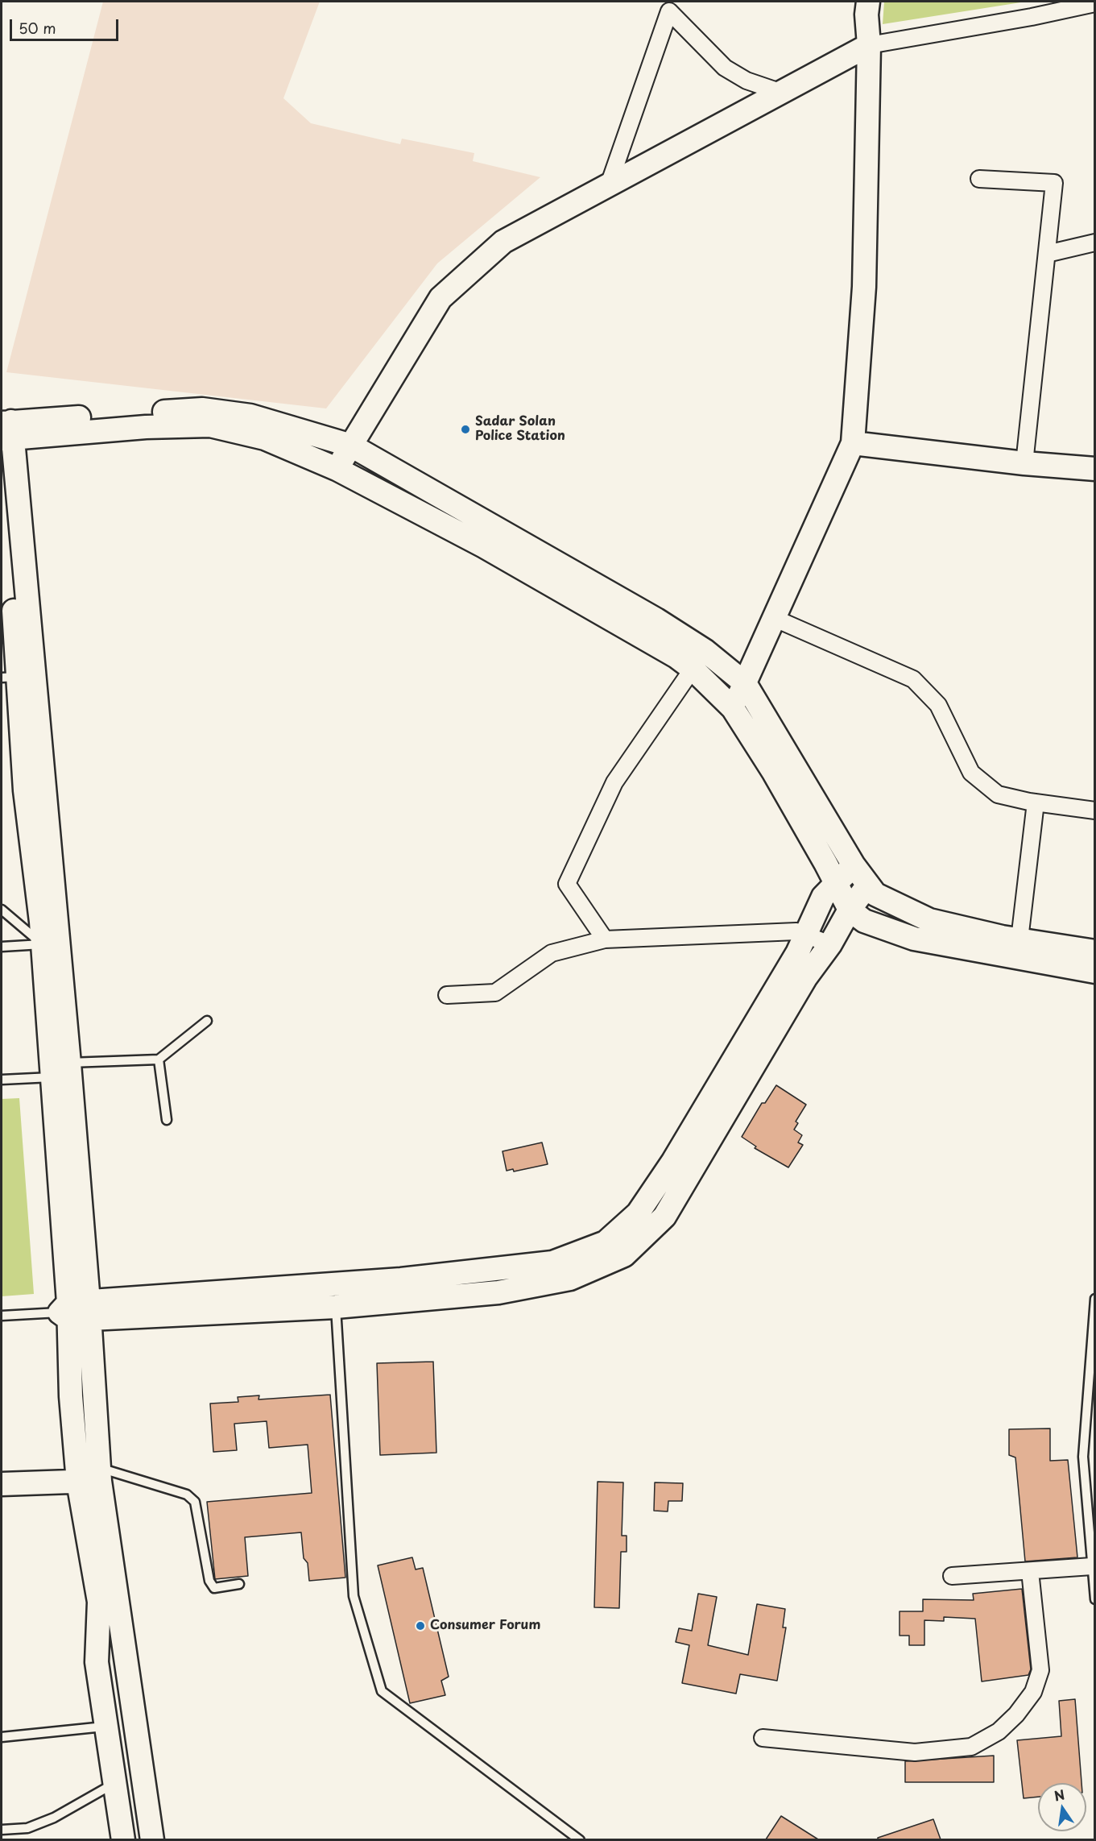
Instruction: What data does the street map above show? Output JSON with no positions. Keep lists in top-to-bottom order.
{
  "places": ["Sadar Solan Police Station", "Consumer Forum"],
  "scale_bar": "50 m",
  "north": "top"
}
